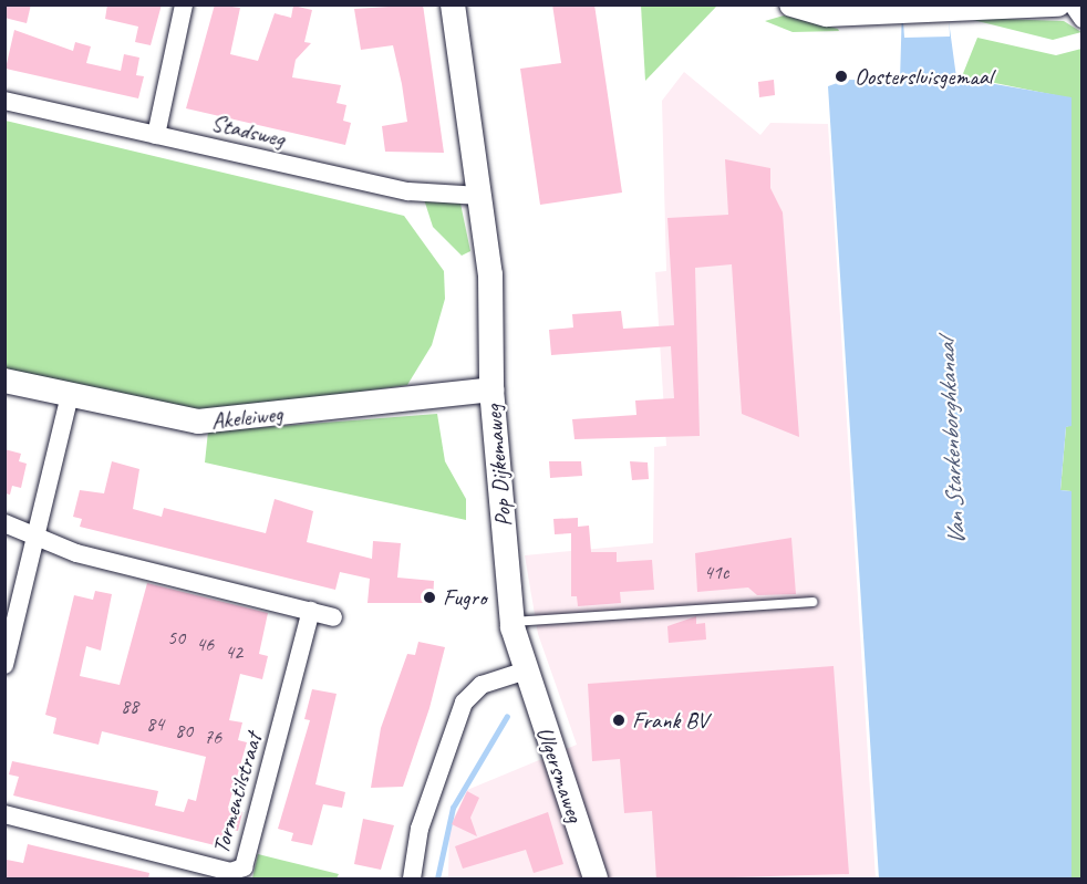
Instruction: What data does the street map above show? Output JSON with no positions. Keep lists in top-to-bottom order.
{
  "streets": {
    "street": [
      "Stadsweg",
      "Akeleiweg",
      "Pop Dijkemaweg",
      "Ulgersmaweg",
      "Tormentilstraat"
    ]
  },
  "crossings": [
    ["Stadsweg", "Pop Dijkemaweg"],
    ["Akeleiweg", "Pop Dijkemaweg"],
    ["Pop Dijkemaweg", "Ulgersmaweg"]
  ],
  "water": ["Van Starkenborghkanaal"],
  "places": ["Oostersluisgemaal", "Fugro", "Frank BV"],
  "house_numbers": [
    "41c",
    "50",
    "46",
    "42",
    "88",
    "84",
    "80",
    "76"
  ]
}
